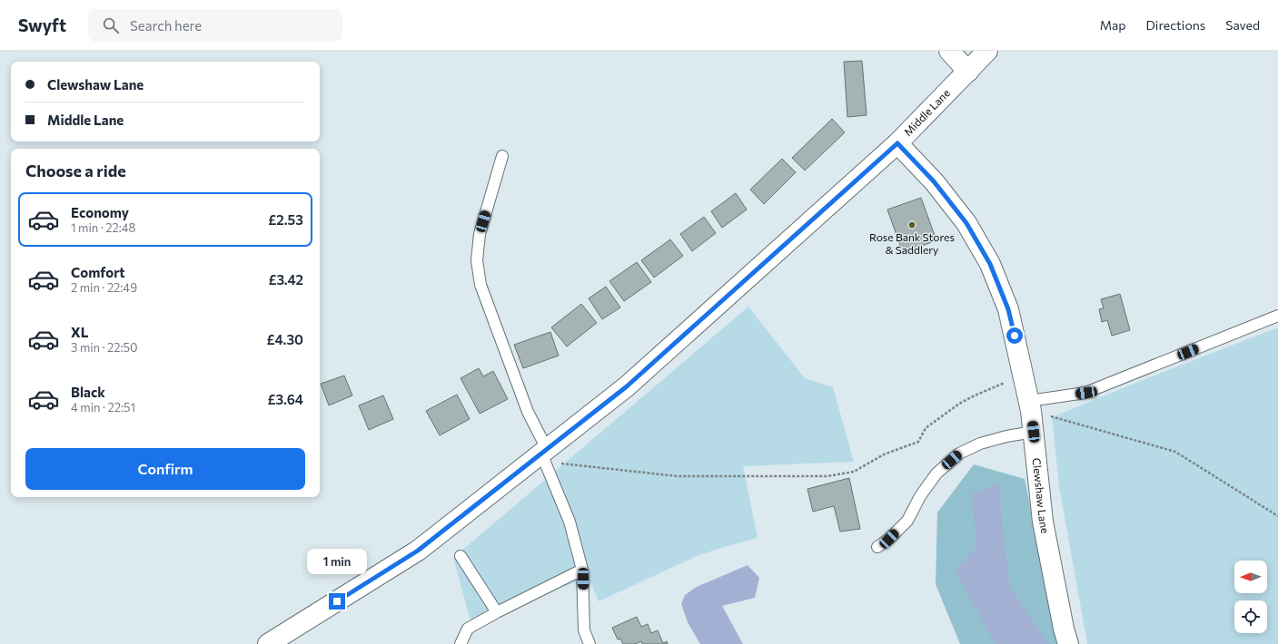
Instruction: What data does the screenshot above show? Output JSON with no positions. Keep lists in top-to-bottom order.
{
  "streets": {
    "street": ["Middle Lane", "Clewshaw Lane"]
  },
  "crossings": [
    ["Middle Lane", "Clewshaw Lane"]
  ],
  "places": ["Rose Bank Stores & Saddlery"],
  "north": "left",
  "page": {
    "header": "Swyft",
    "search": "Search here",
    "nav": ["Map", "Directions", "Saved"],
    "banner": ["Clewshaw Lane", "Middle Lane"],
    "heading": "Choose a ride",
    "list": [
      {
        "name": "Economy",
        "note": "1 min · 22:48",
        "value": "£2.53"
      },
      {
        "name": "Comfort",
        "note": "2 min · 22:49",
        "value": "£3.42"
      },
      {
        "name": "XL",
        "note": "3 min · 22:50",
        "value": "£4.30"
      },
      {
        "name": "Black",
        "note": "4 min · 22:51",
        "value": "£3.64"
      }
    ],
    "buttons": "Confirm",
    "bubble": "1 min"
  }
}
